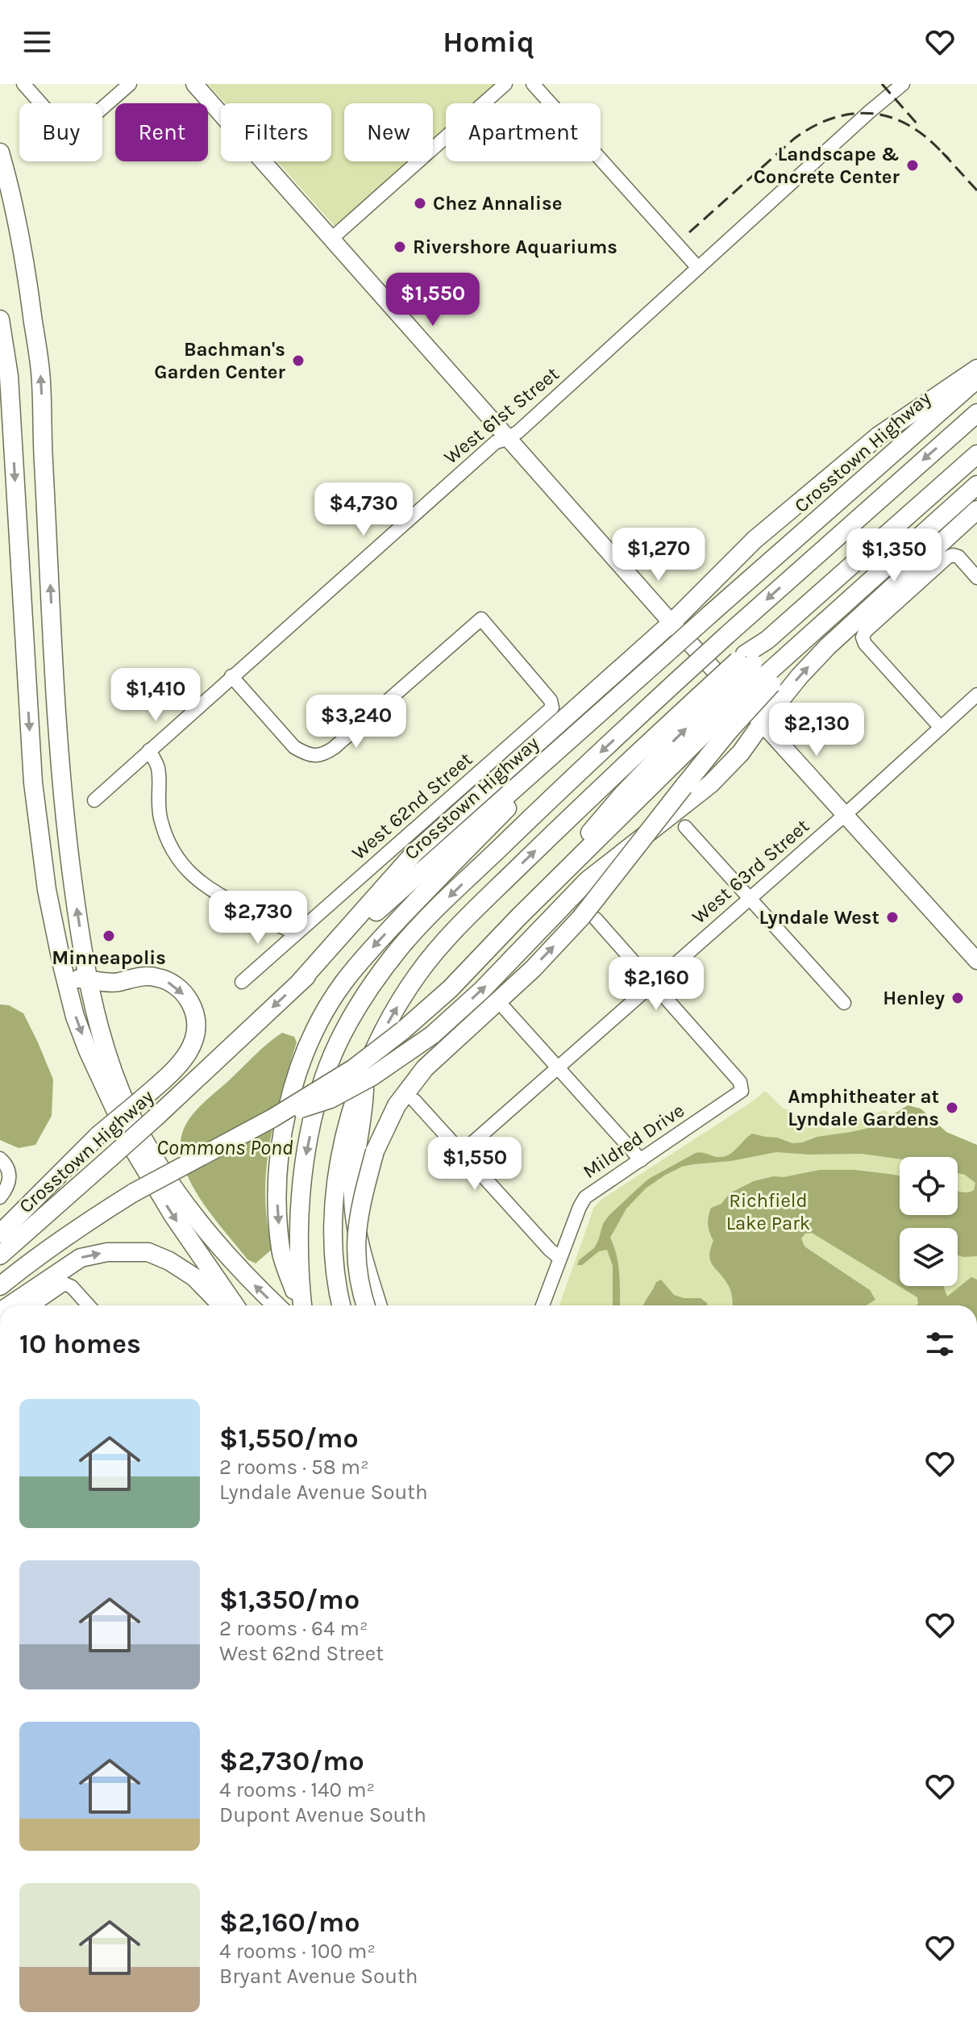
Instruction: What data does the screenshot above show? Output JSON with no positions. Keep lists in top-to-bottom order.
{
  "streets": {
    "highway": ["Crosstown Highway"],
    "street": [
      "West 61st Street",
      "West 62nd Street",
      "West 63rd Street",
      "Mildred Drive"
    ]
  },
  "crossings": [
    ["West 61st Street", "West 62nd Street"],
    ["West 63rd Street", "Mildred Drive"]
  ],
  "water": ["Commons Pond"],
  "parks": ["Richfield Lake Park"],
  "places": [
    "Landscape & Concrete Center",
    "Chez Annalise",
    "Rivershore Aquariums",
    "Bachman's Garden Center",
    "Lyndale West",
    "Minneapolis",
    "Henley",
    "Amphitheater at Lyndale Gardens"
  ],
  "page": {
    "header": "Homiq",
    "chip": [
      "Buy",
      "Rent",
      "Filters",
      "New",
      "Apartment"
    ],
    "price": [
      "$1,550",
      "$4,730",
      "$1,270",
      "$1,350",
      "$1,410",
      "$3,240",
      "$2,130",
      "$2,730",
      "$2,160",
      "$1,550"
    ],
    "heading": "10 homes",
    "list": [
      {
        "name": "$1,550/mo",
        "note": "2 rooms · 58 m² · Lyndale Avenue South"
      },
      {
        "name": "$1,350/mo",
        "note": "2 rooms · 64 m² · West 62nd Street"
      },
      {
        "name": "$2,730/mo",
        "note": "4 rooms · 140 m² · Dupont Avenue South"
      },
      {
        "name": "$2,160/mo",
        "note": "4 rooms · 100 m² · Bryant Avenue South"
      }
    ]
  }
}
